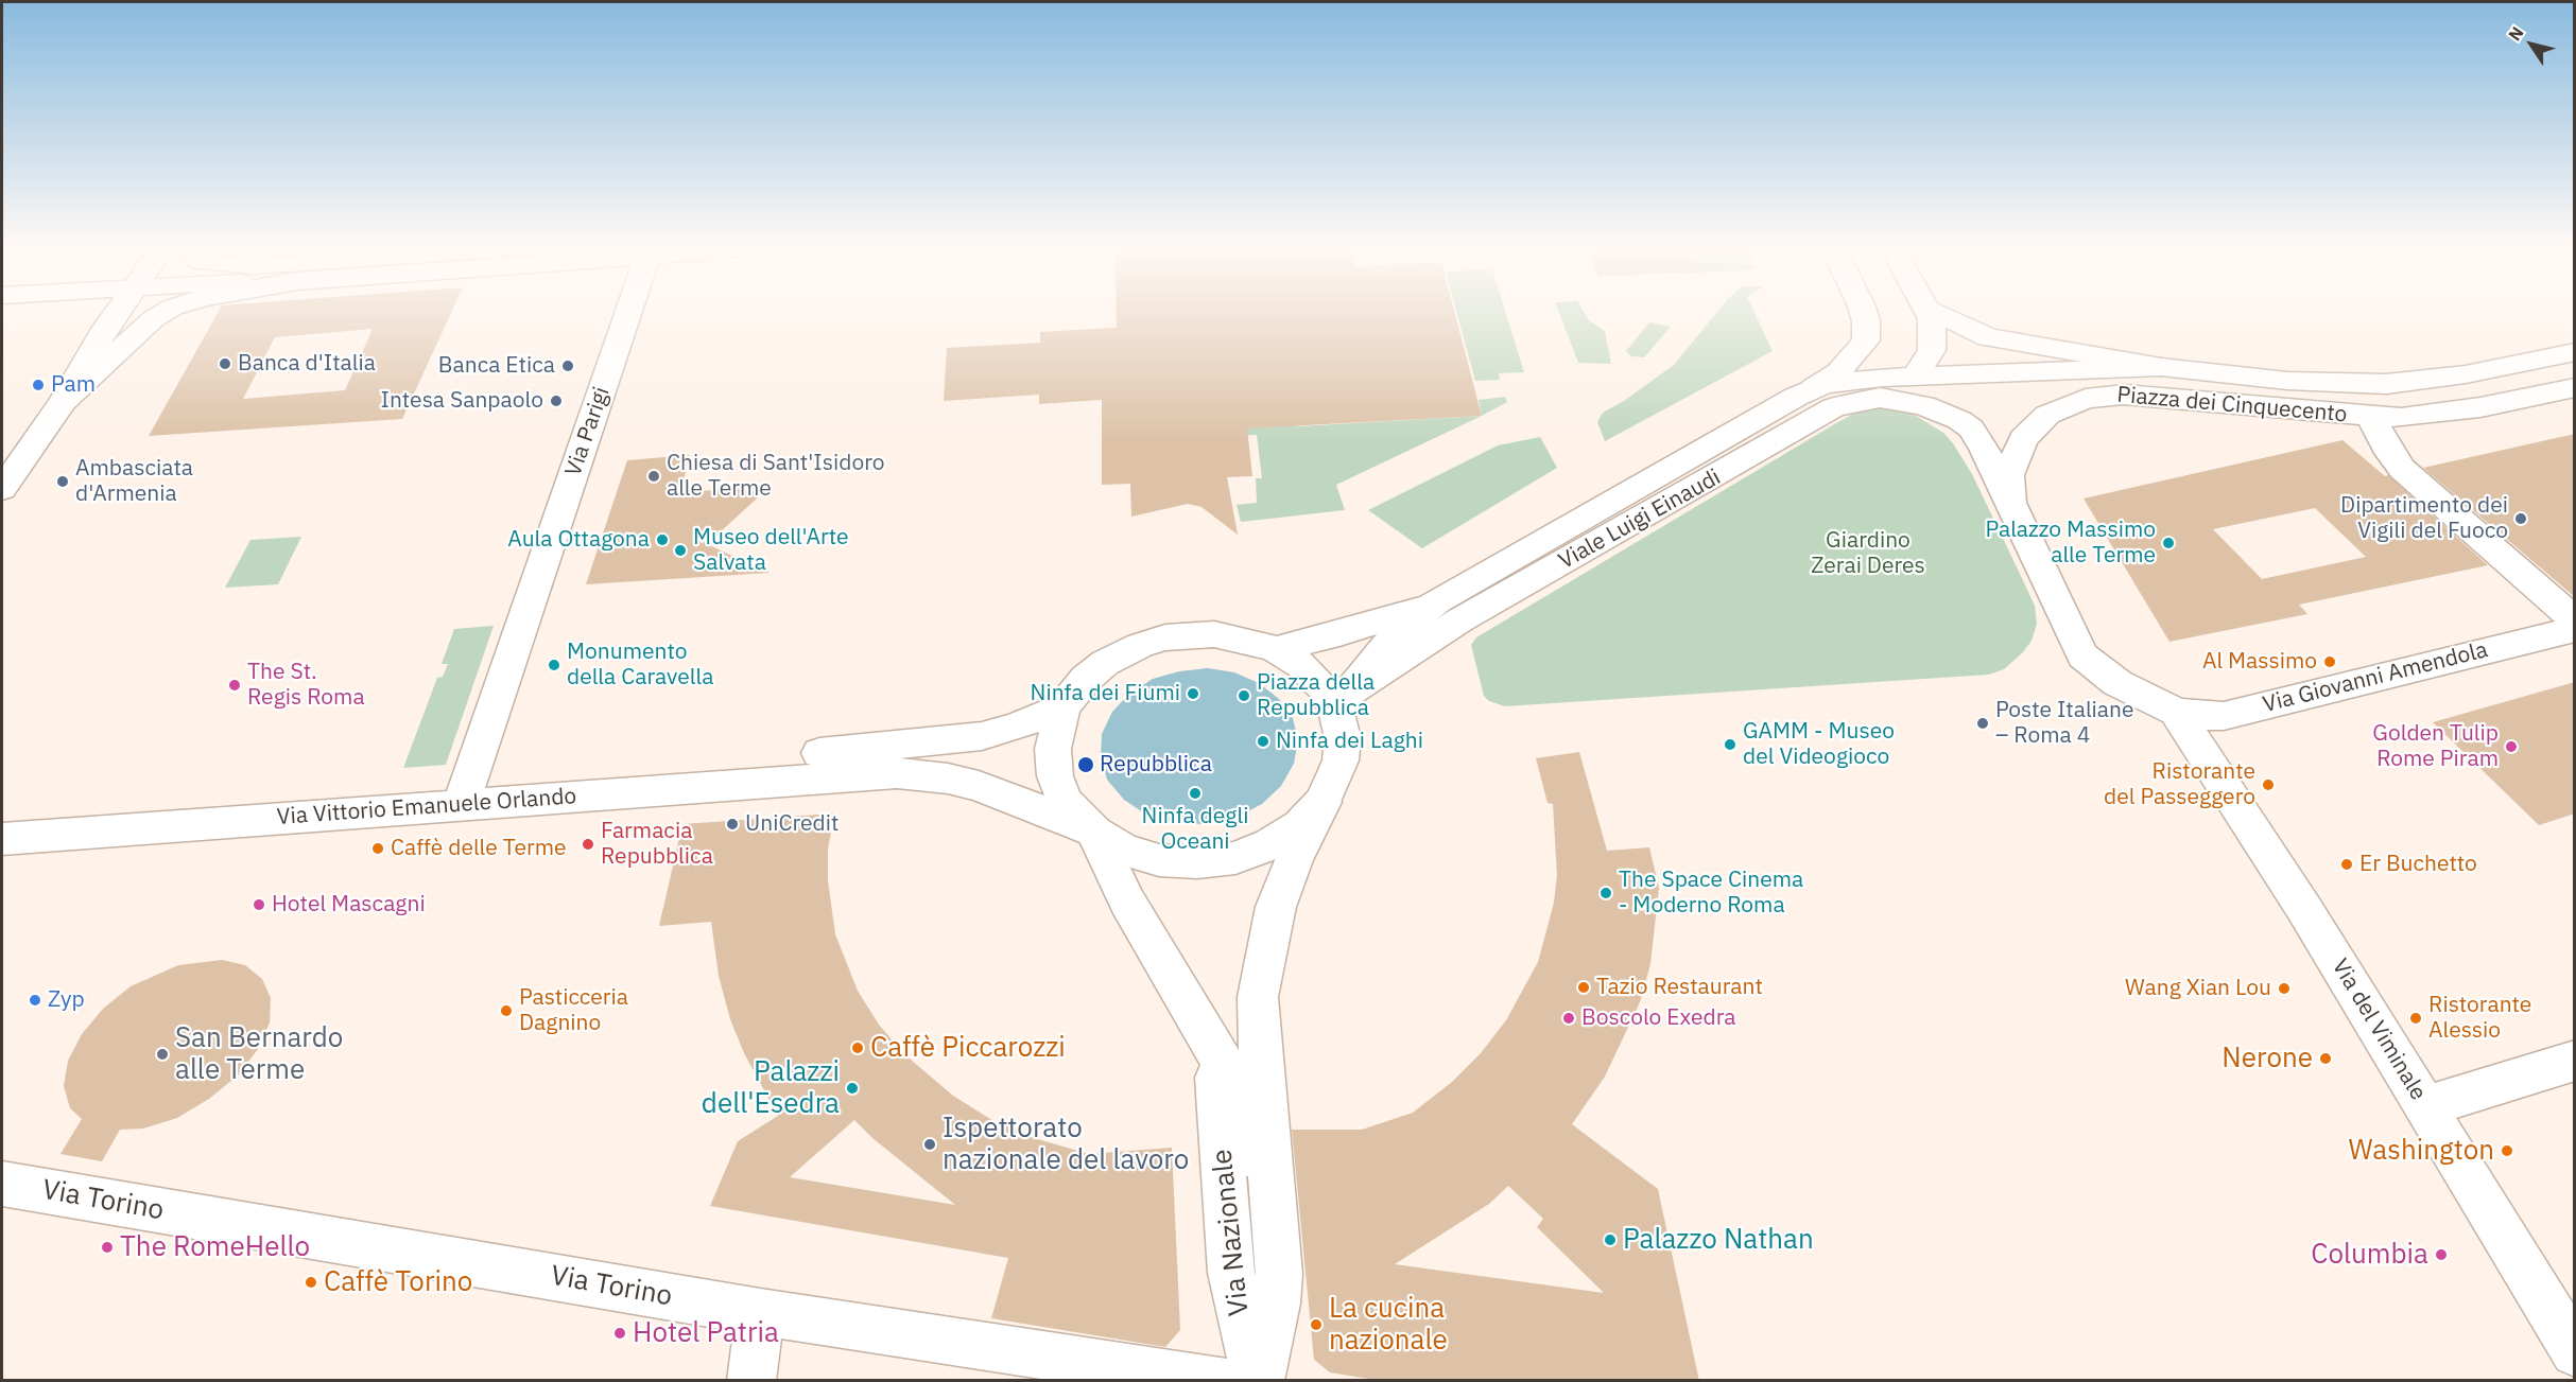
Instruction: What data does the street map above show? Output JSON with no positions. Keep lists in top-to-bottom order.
{
  "streets": {
    "street": [
      "Piazza dei Cinquecento",
      "Via Parigi",
      "Viale Luigi Einaudi",
      "Via Giovanni Amendola",
      "Via Vittorio Emanuele Orlando",
      "Via del Viminale",
      "Via Torino",
      "Via Nazionale"
    ]
  },
  "crossings": [
    ["Piazza dei Cinquecento", "Viale Luigi Einaudi"],
    ["Piazza dei Cinquecento", "Via Giovanni Amendola"],
    ["Via Parigi", "Via Vittorio Emanuele Orlando"],
    ["Viale Luigi Einaudi", "Via Giovanni Amendola"],
    ["Via Giovanni Amendola", "Via del Viminale"]
  ],
  "parks": ["Giardino Zerai Deres"],
  "places": [
    "Banca d'Italia",
    "Banca Etica",
    "Pam",
    "Intesa Sanpaolo",
    "Chiesa di Sant'Isidoro alle Terme",
    "Ambasciata d'Armenia",
    "Dipartimento dei Vigili del Fuoco",
    "Aula Ottagona",
    "Palazzo Massimo alle Terme",
    "Museo dell'Arte Salvata",
    "Al Massimo",
    "Monumento della Caravella",
    "The St. Regis Roma",
    "Ninfa dei Fiumi",
    "Piazza della Repubblica",
    "Poste Italiane – Roma 4",
    "Ninfa dei Laghi",
    "GAMM - Museo del Videogioco",
    "Golden Tulip Rome Piram",
    "Repubblica",
    "Ristorante del Passeggero",
    "Ninfa degli Oceani",
    "UniCredit",
    "Farmacia Repubblica",
    "Caffè delle Terme",
    "Er Buchetto",
    "The Space Cinema - Moderno Roma",
    "Hotel Mascagni",
    "Tazio Restaurant",
    "Wang Xian Lou",
    "Zyp",
    "Pasticceria Dagnino",
    "Boscolo Exedra",
    "Ristorante Alessio",
    "Caffè Piccarozzi",
    "San Bernardo alle Terme",
    "Nerone",
    "Palazzi dell'Esedra",
    "Ispettorato nazionale del lavoro",
    "Washington",
    "Palazzo Nathan",
    "The RomeHello",
    "Columbia",
    "Caffè Torino",
    "La cucina nazionale",
    "Hotel Patria"
  ],
  "north": "top left"
}
